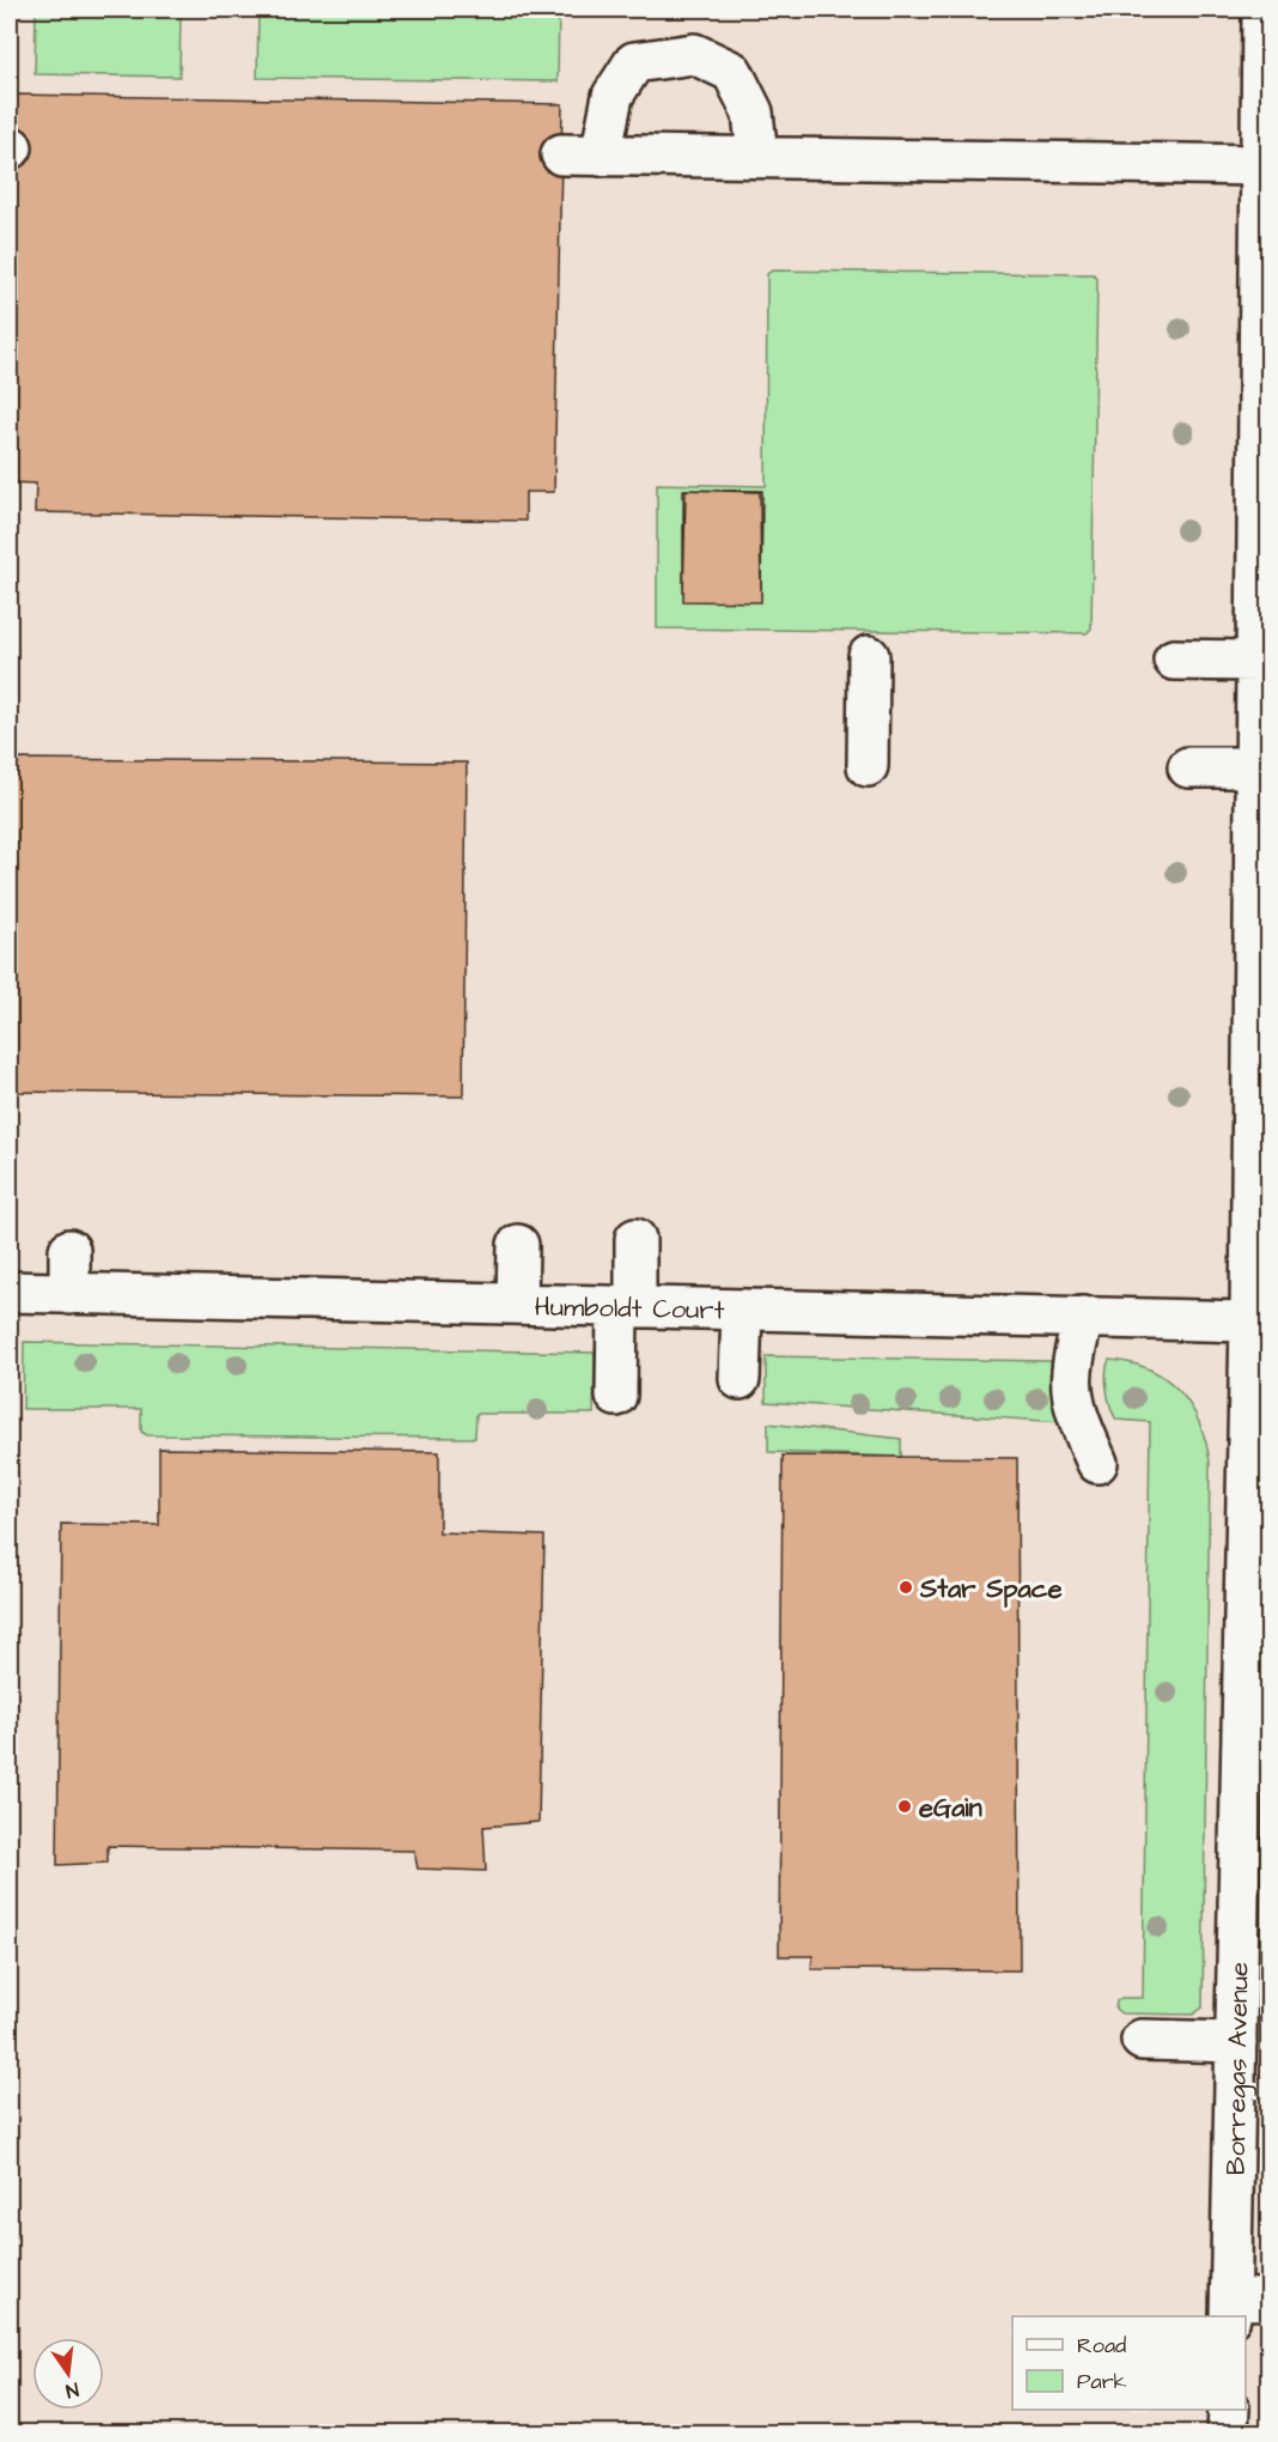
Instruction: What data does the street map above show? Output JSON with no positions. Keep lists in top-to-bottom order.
{
  "streets": {
    "street": ["Humboldt Court", "Borregas Avenue"]
  },
  "crossings": [
    ["Humboldt Court", "Borregas Avenue"]
  ],
  "places": ["Star Space", "eGain"],
  "legend": ["Road", "Park"],
  "north": "bottom"
}
